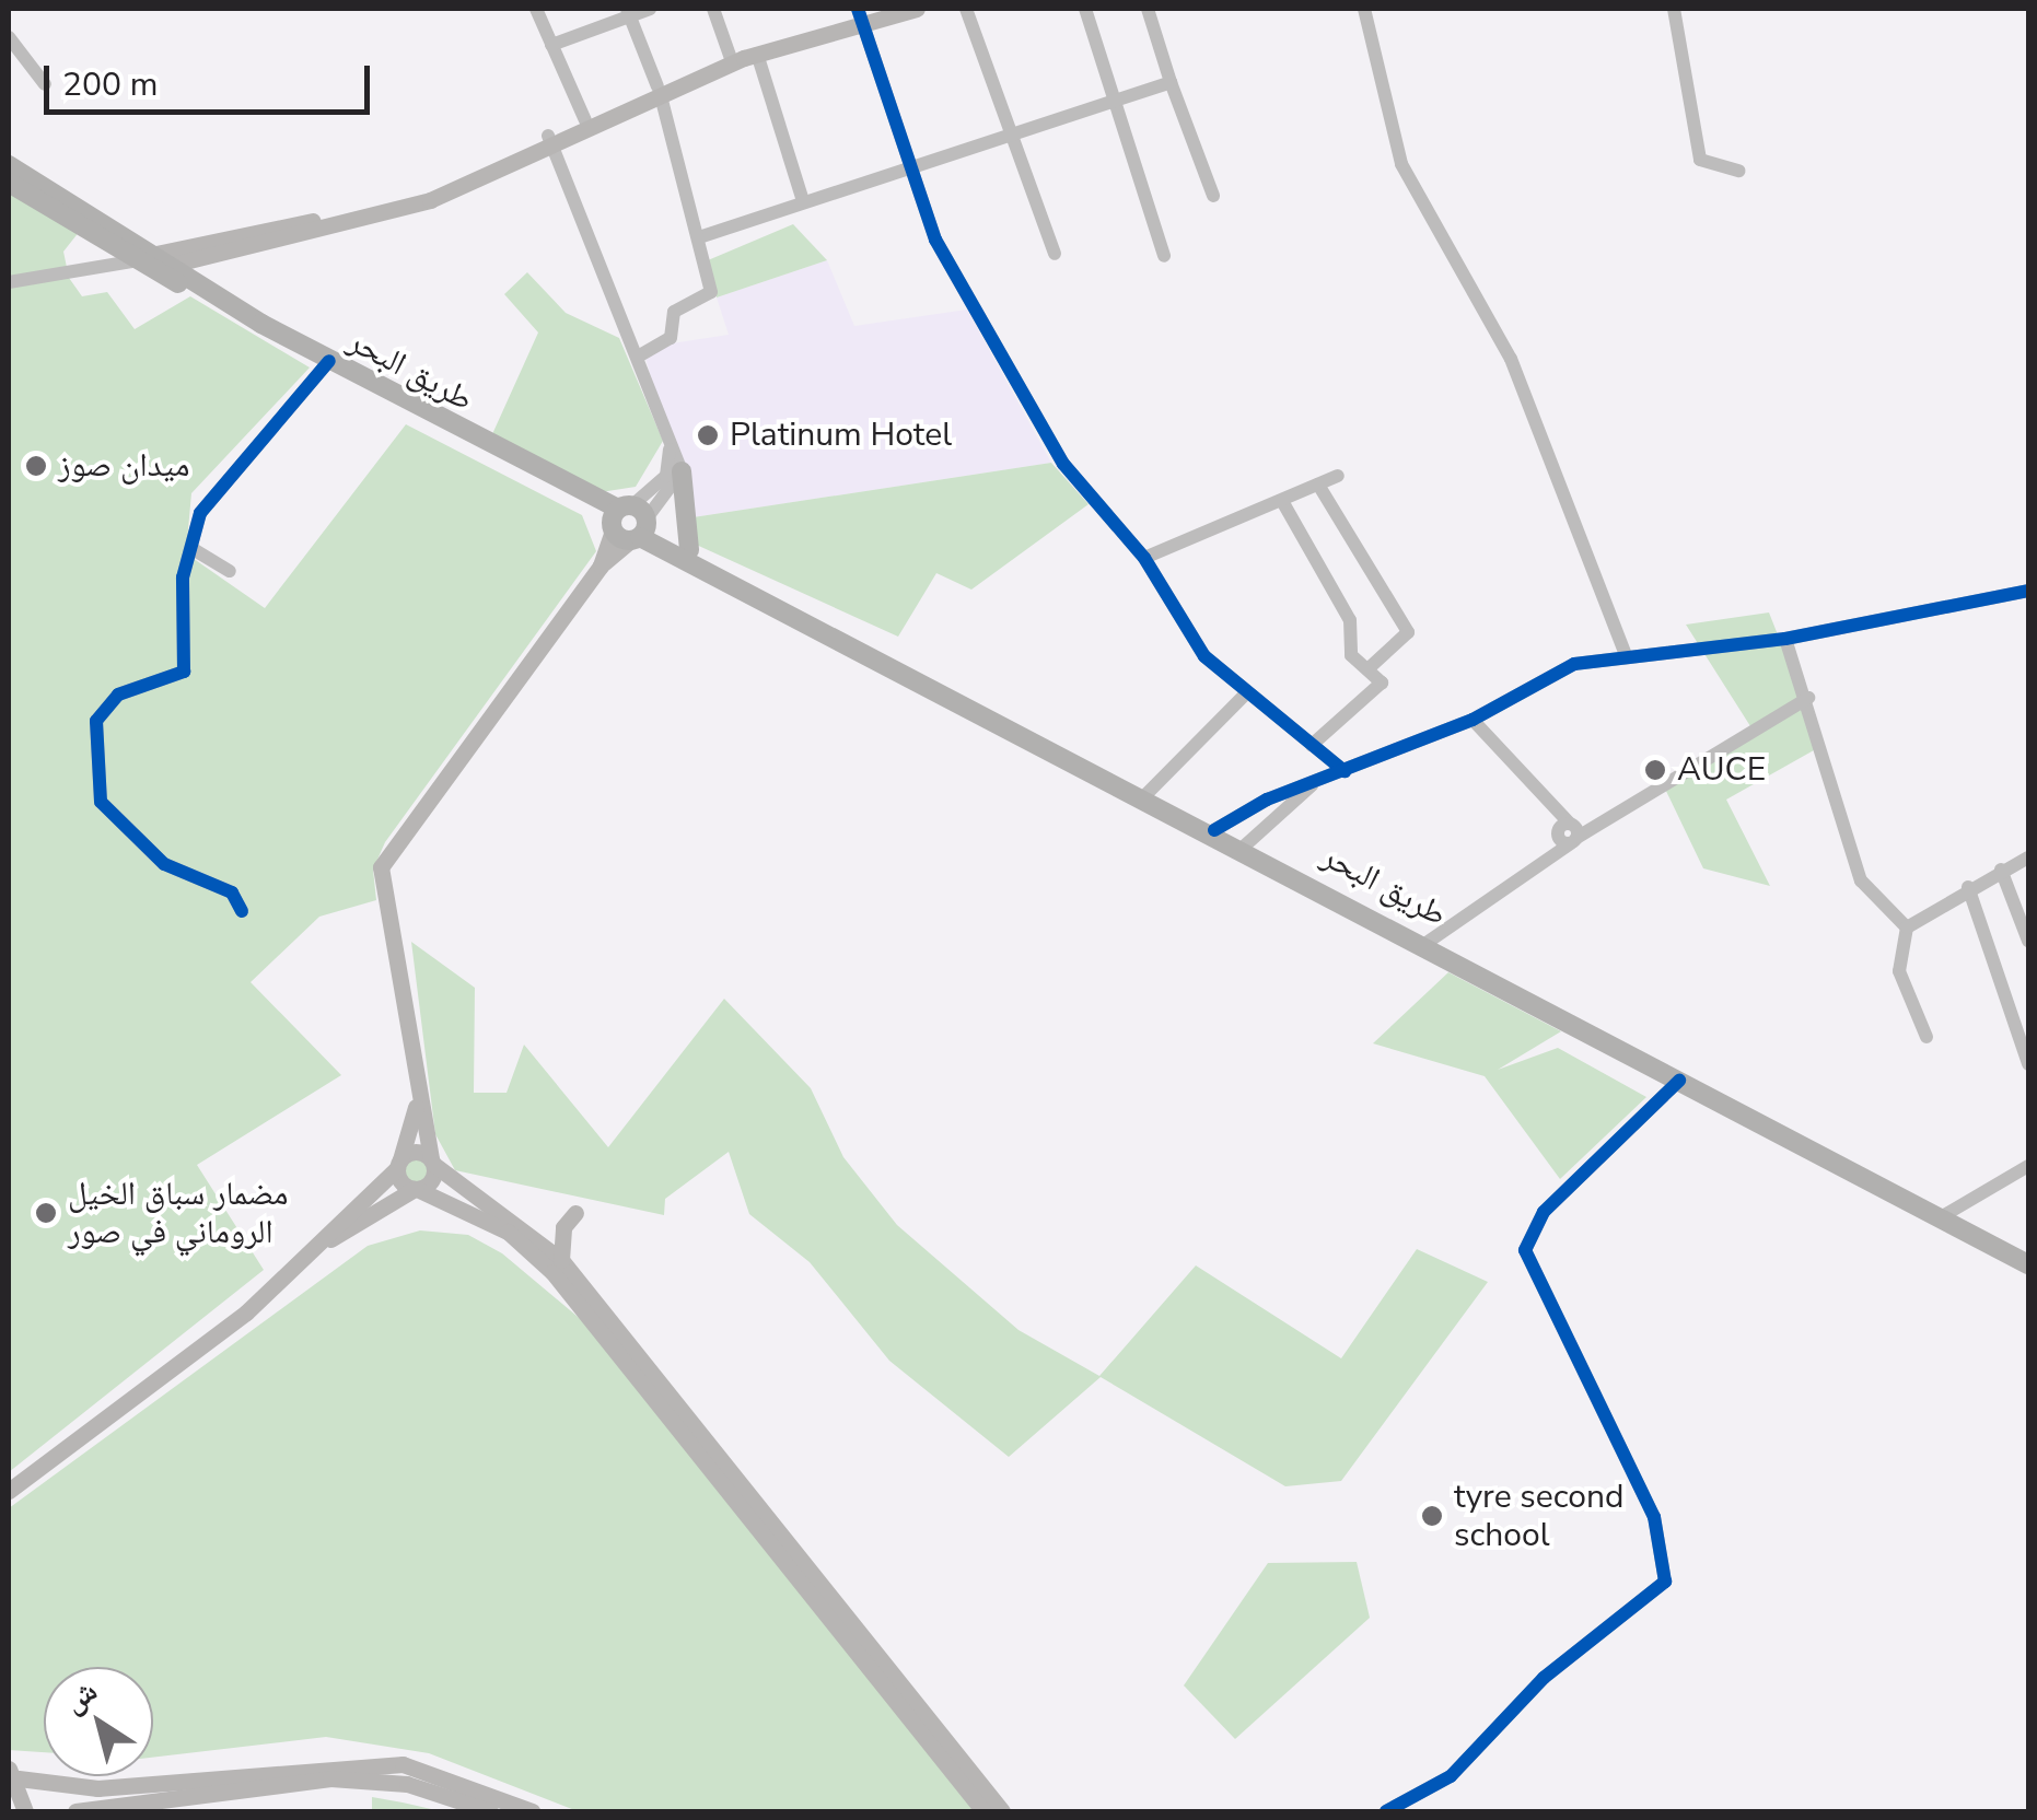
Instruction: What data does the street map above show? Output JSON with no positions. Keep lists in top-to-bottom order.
{
  "streets": {
    "highway": ["طريق البحر"]
  },
  "places": [
    "Platinum Hotel",
    "ميدان صوز",
    "AUCE",
    "مضمار سباق الخيل الروماني في صور",
    "tyre second school"
  ],
  "scale_bar": "200 m",
  "north": "top left"
}
